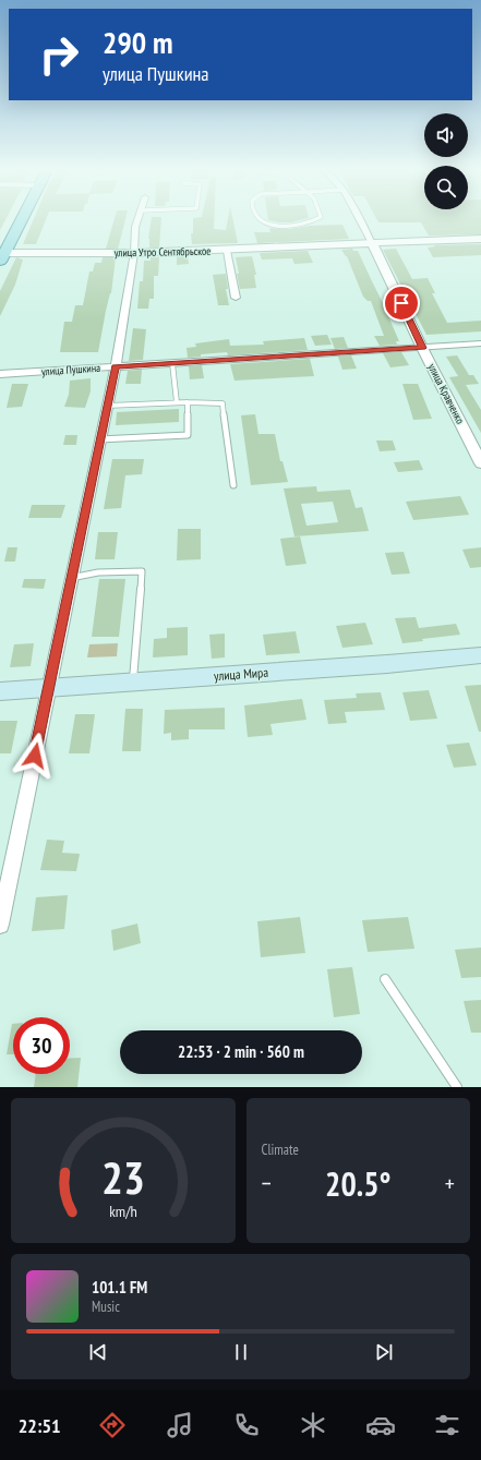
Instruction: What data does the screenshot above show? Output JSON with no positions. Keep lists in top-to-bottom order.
{
  "streets": {
    "main road": ["улица Мира"],
    "street": ["улица Утро Сентябрьское", "улица Пушкина", "улица Кравченко"]
  },
  "crossings": [
    ["улица Утро Сентябрьское", "улица Кравченко"],
    ["улица Пушкина", "улица Кравченко"]
  ],
  "page": {
    "turn": ["290 m", "улица Пушкина"],
    "limit": "30",
    "trip": "22:53 · 2 min · 560 m",
    "tile": "Climate",
    "heat": ["−", "20.5°", "+"],
    "song": ["101.1 FM", "Music"],
    "tabs": "22:51",
    "gauge": ["23", "km/h"]
  }
}
